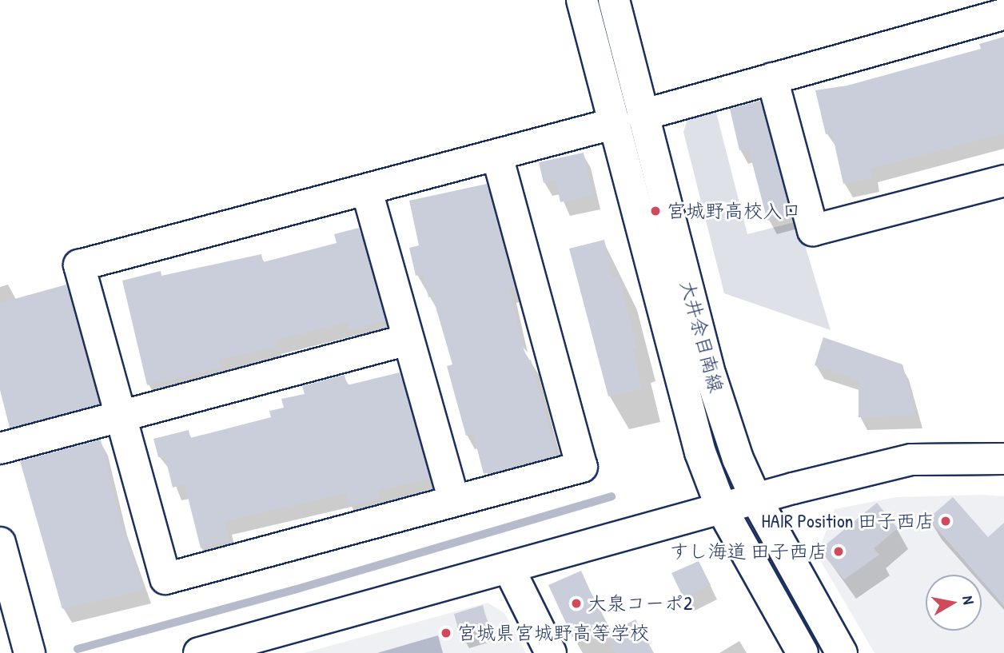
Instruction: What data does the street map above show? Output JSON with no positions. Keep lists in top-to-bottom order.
{
  "streets": {
    "street": ["大井余目南線"]
  },
  "places": [
    "宮城野高校入口",
    "HAIR Position 田子西店",
    "すし海道 田子西店",
    "大泉コーポ2",
    "宮城県宮城野高等学校"
  ],
  "north": "right"
}
